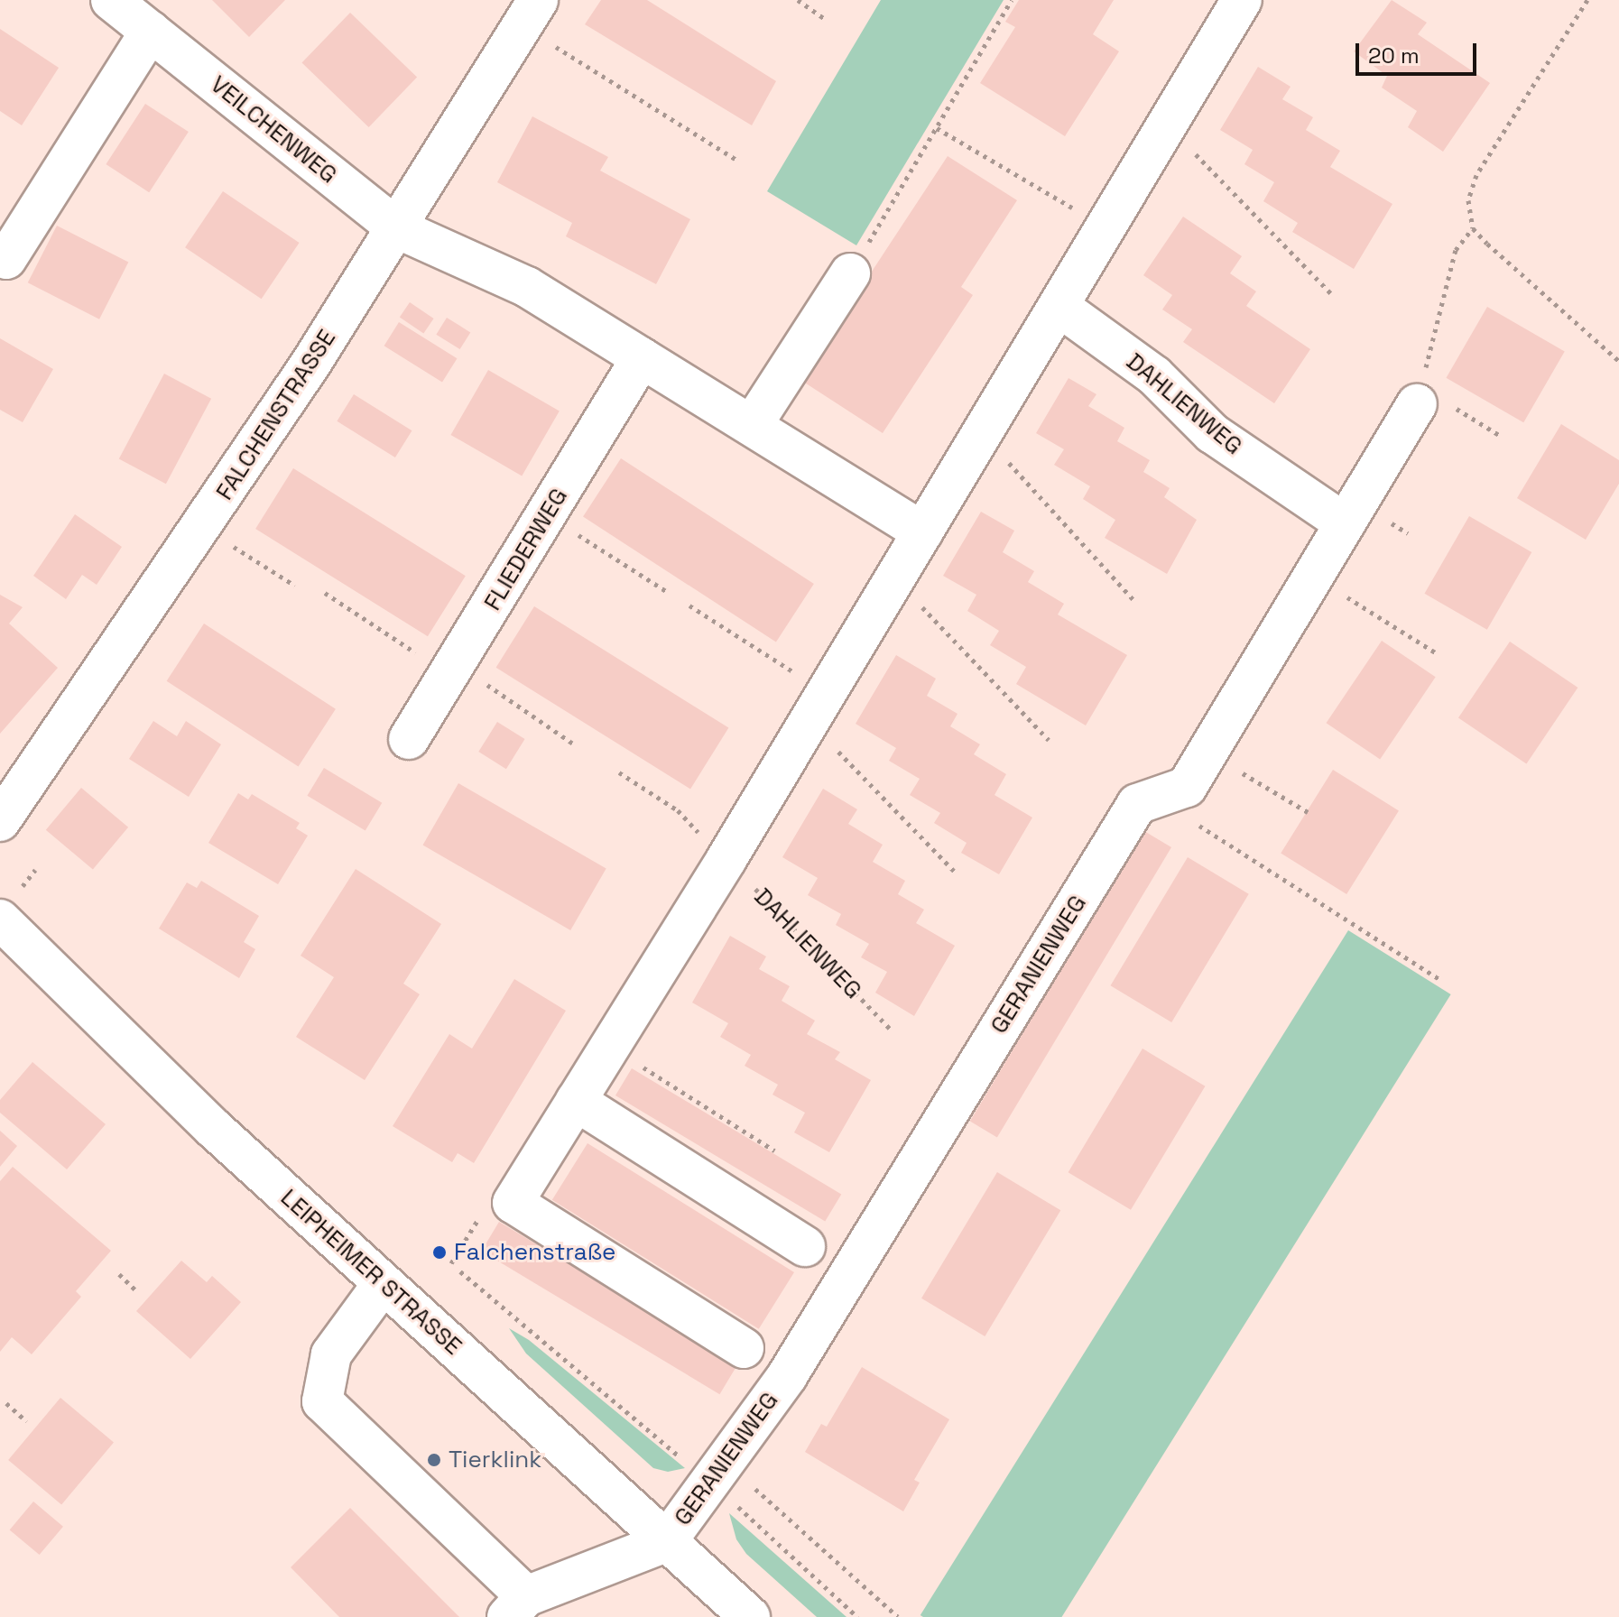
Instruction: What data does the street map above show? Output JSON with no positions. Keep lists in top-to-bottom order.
{
  "streets": {
    "street": [
      "VEILCHENWEG",
      "DAHLIENWEG",
      "FALCHENSTRASSE",
      "FLIEDERWEG",
      "GERANIENWEG",
      "LEIPHEIMER STRASSE"
    ]
  },
  "crossings": [
    ["VEILCHENWEG", "FALCHENSTRASSE"],
    ["DAHLIENWEG", "GERANIENWEG"],
    ["GERANIENWEG", "LEIPHEIMER STRASSE"]
  ],
  "places": ["Falchenstraße", "Tierklink"],
  "scale_bar": "20 m"
}
